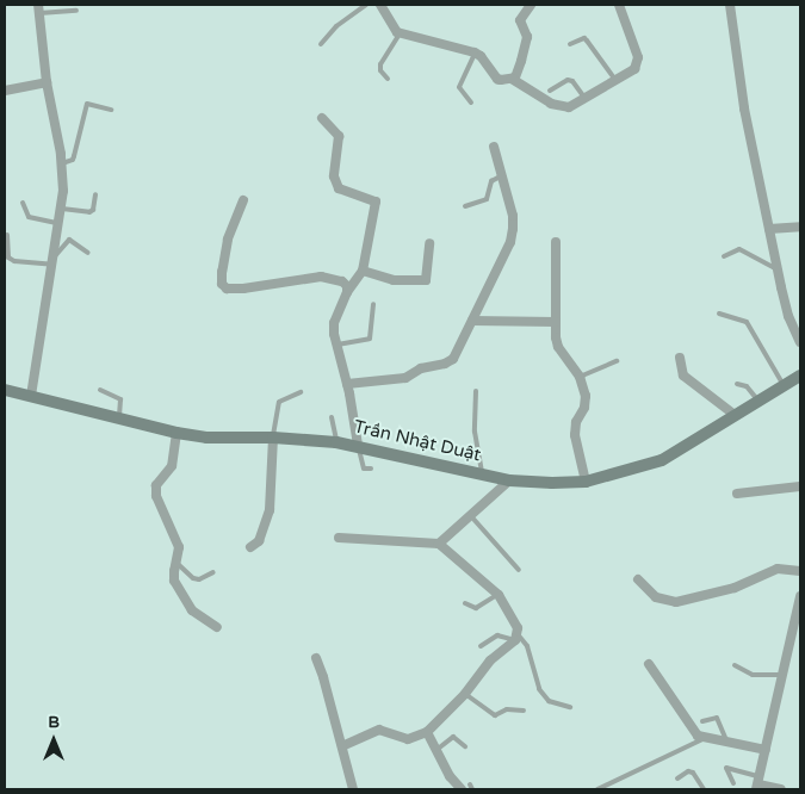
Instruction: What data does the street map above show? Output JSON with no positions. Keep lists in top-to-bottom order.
{
  "streets": {
    "main road": ["Trần Nhật Duật"]
  },
  "north": "top"
}
